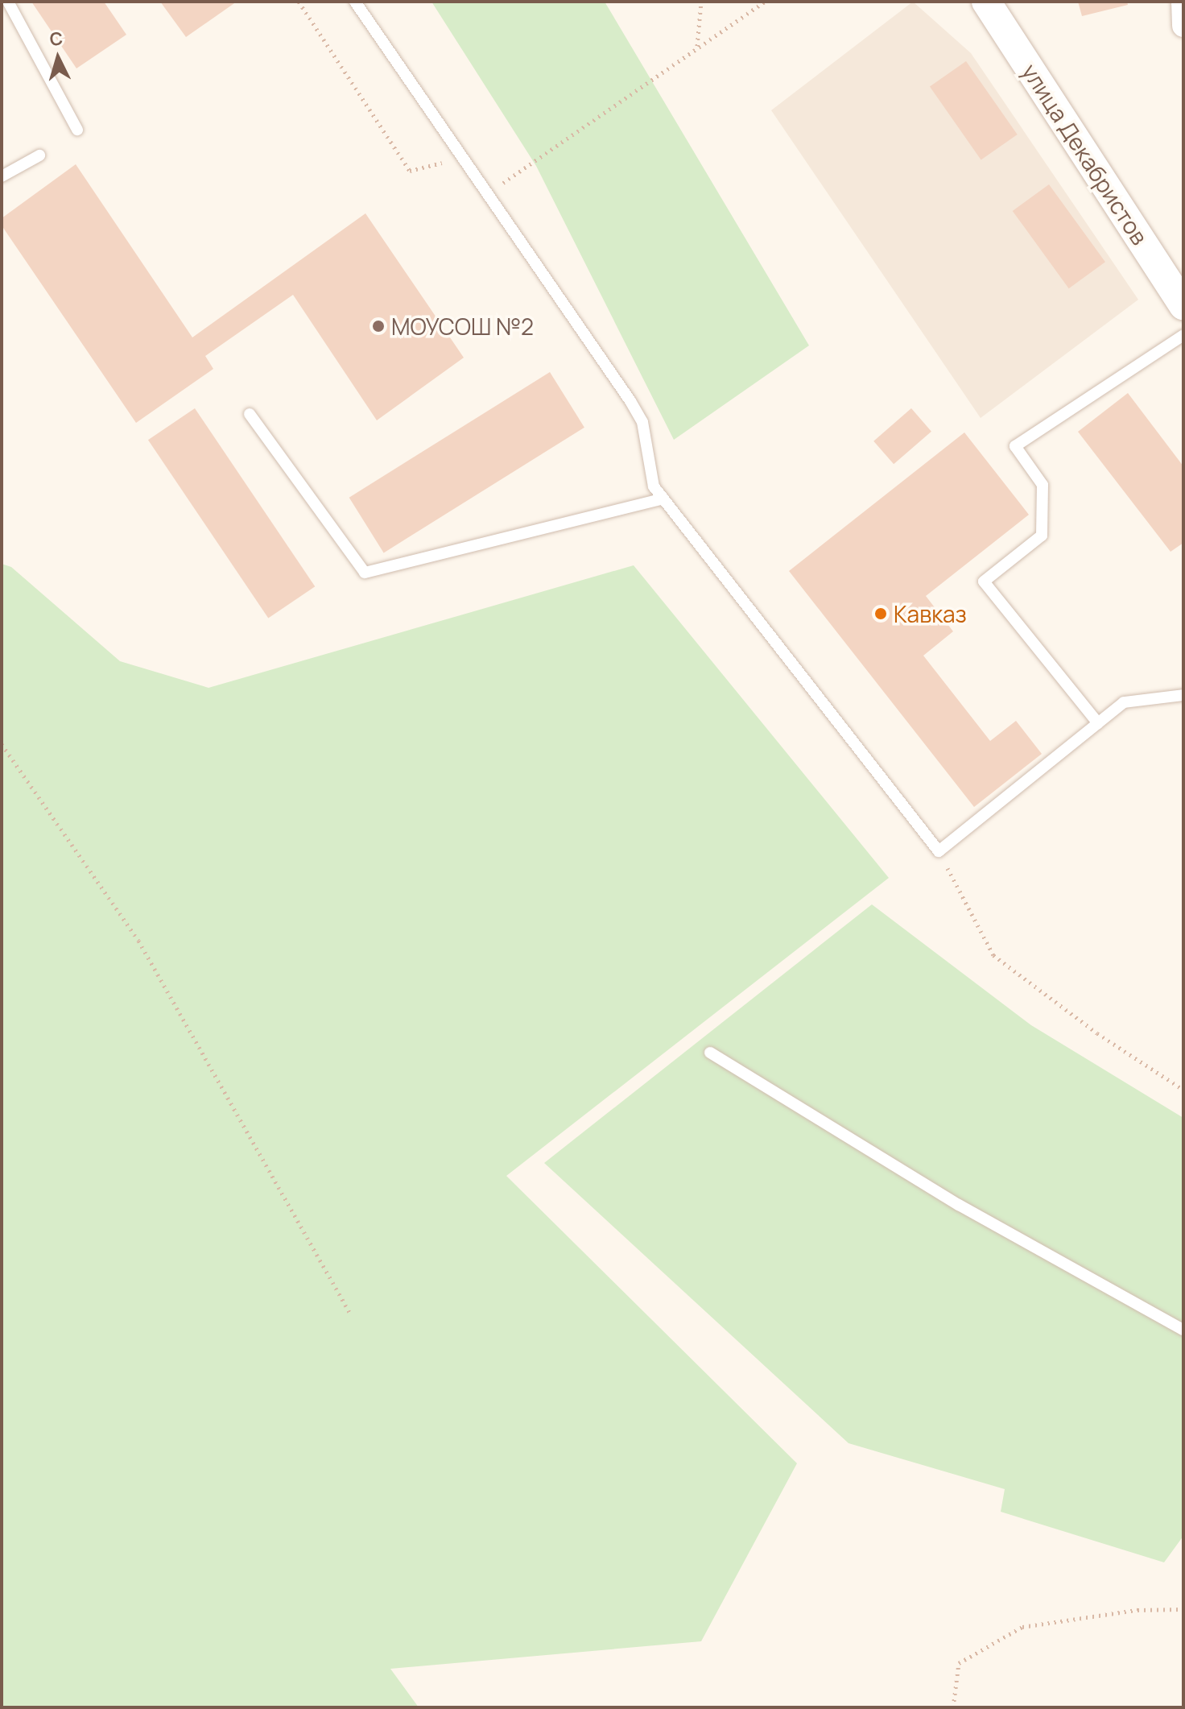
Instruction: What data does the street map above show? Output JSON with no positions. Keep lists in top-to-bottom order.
{
  "streets": {
    "street": ["улица Декабристов"]
  },
  "places": ["МОУСОШ №2", "Кавказ"],
  "north": "top"
}
